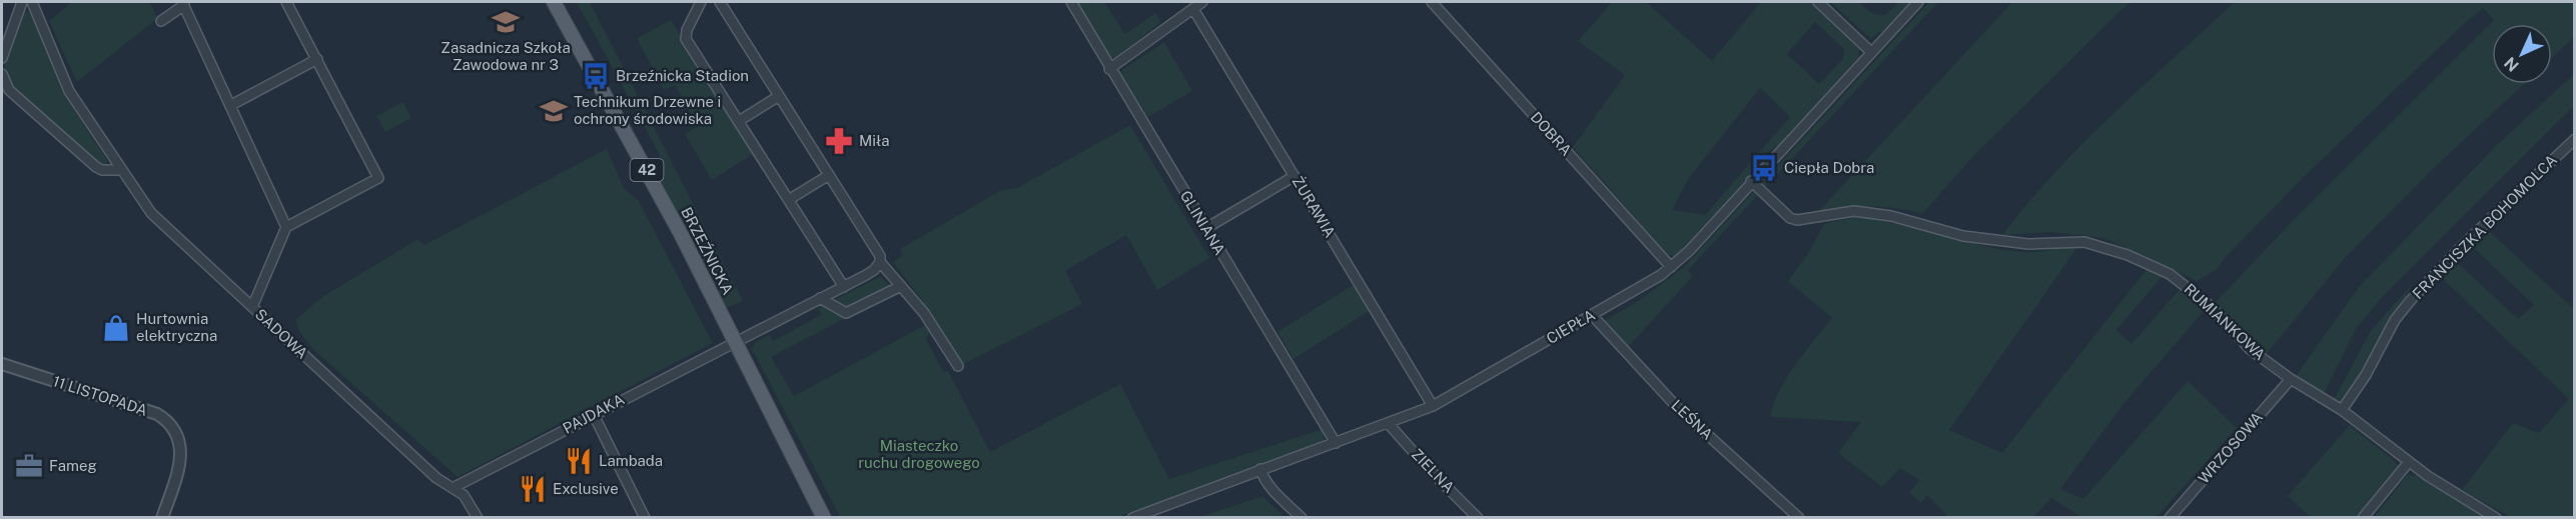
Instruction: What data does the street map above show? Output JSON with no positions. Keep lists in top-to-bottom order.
{
  "streets": {
    "main road": ["42", "BRZEŹNICKA"],
    "street": [
      "DOBRA",
      "ŻURAWIA",
      "GLINIANA",
      "FRANCISZKA BOHOMOLCA",
      "RUMIANKOWA",
      "CIEPŁA",
      "SADOWA",
      "11 LISTOPADA",
      "PAJDAKA",
      "LEŚNA",
      "WRZOSOWA",
      "ZIELNA"
    ]
  },
  "crossings": [
    ["DOBRA", "CIEPŁA"],
    ["ŻURAWIA", "CIEPŁA"],
    ["GLINIANA", "CIEPŁA"],
    ["FRANCISZKA BOHOMOLCA", "RUMIANKOWA"],
    ["BRZEŹNICKA", "PAJDAKA"],
    ["RUMIANKOWA", "CIEPŁA"],
    ["RUMIANKOWA", "WRZOSOWA"],
    ["CIEPŁA", "LEŚNA"],
    ["CIEPŁA", "ZIELNA"],
    ["SADOWA", "PAJDAKA"]
  ],
  "parks": ["Miasteczko ruchu drogowego"],
  "places": {
    "school or university": ["Zasadnicza Szkoła Zawodowa nr 3", "Technikum Drzewne i ochrony środowiska"],
    "bus stop": ["Brzeźnicka Stadion", "Ciepła Dobra"],
    "pharmacy": ["Miła"],
    "shop": ["Hurtownia elektryczna"],
    "restaurant": ["Lambada", "Exclusive"],
    "office": ["Fameg"]
  },
  "north": "bottom left"
}
